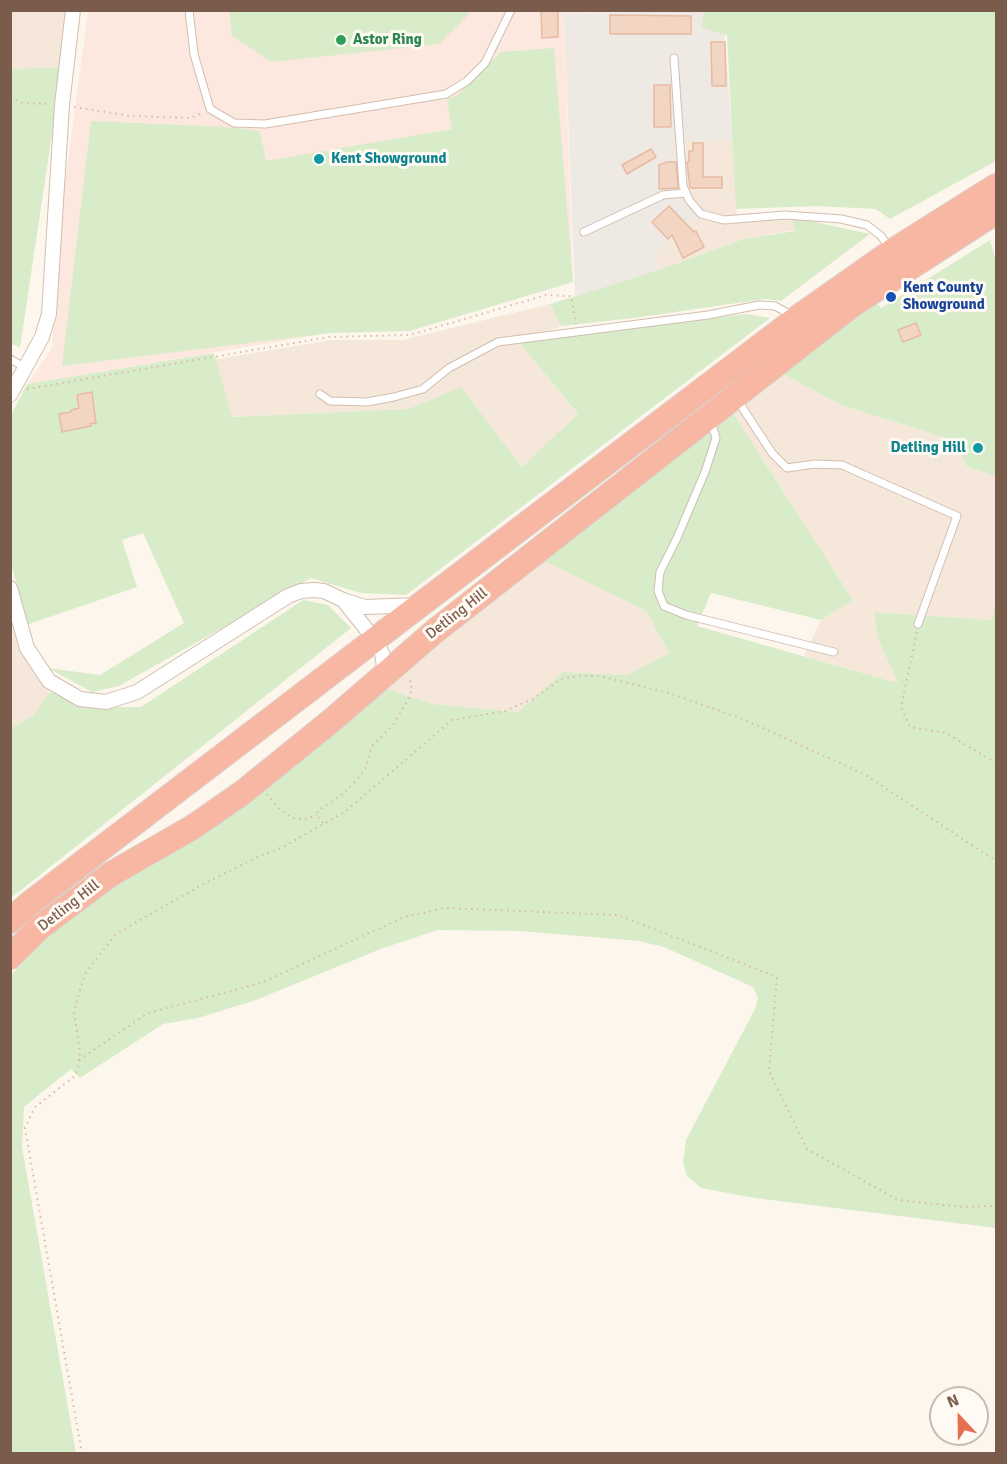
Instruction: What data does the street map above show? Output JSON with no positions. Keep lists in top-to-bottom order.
{
  "streets": {
    "highway": ["Detling Hill"]
  },
  "places": [
    "Astor Ring",
    "Kent Showground",
    "Kent County Showground",
    "Detling Hill"
  ],
  "north": "top"
}
